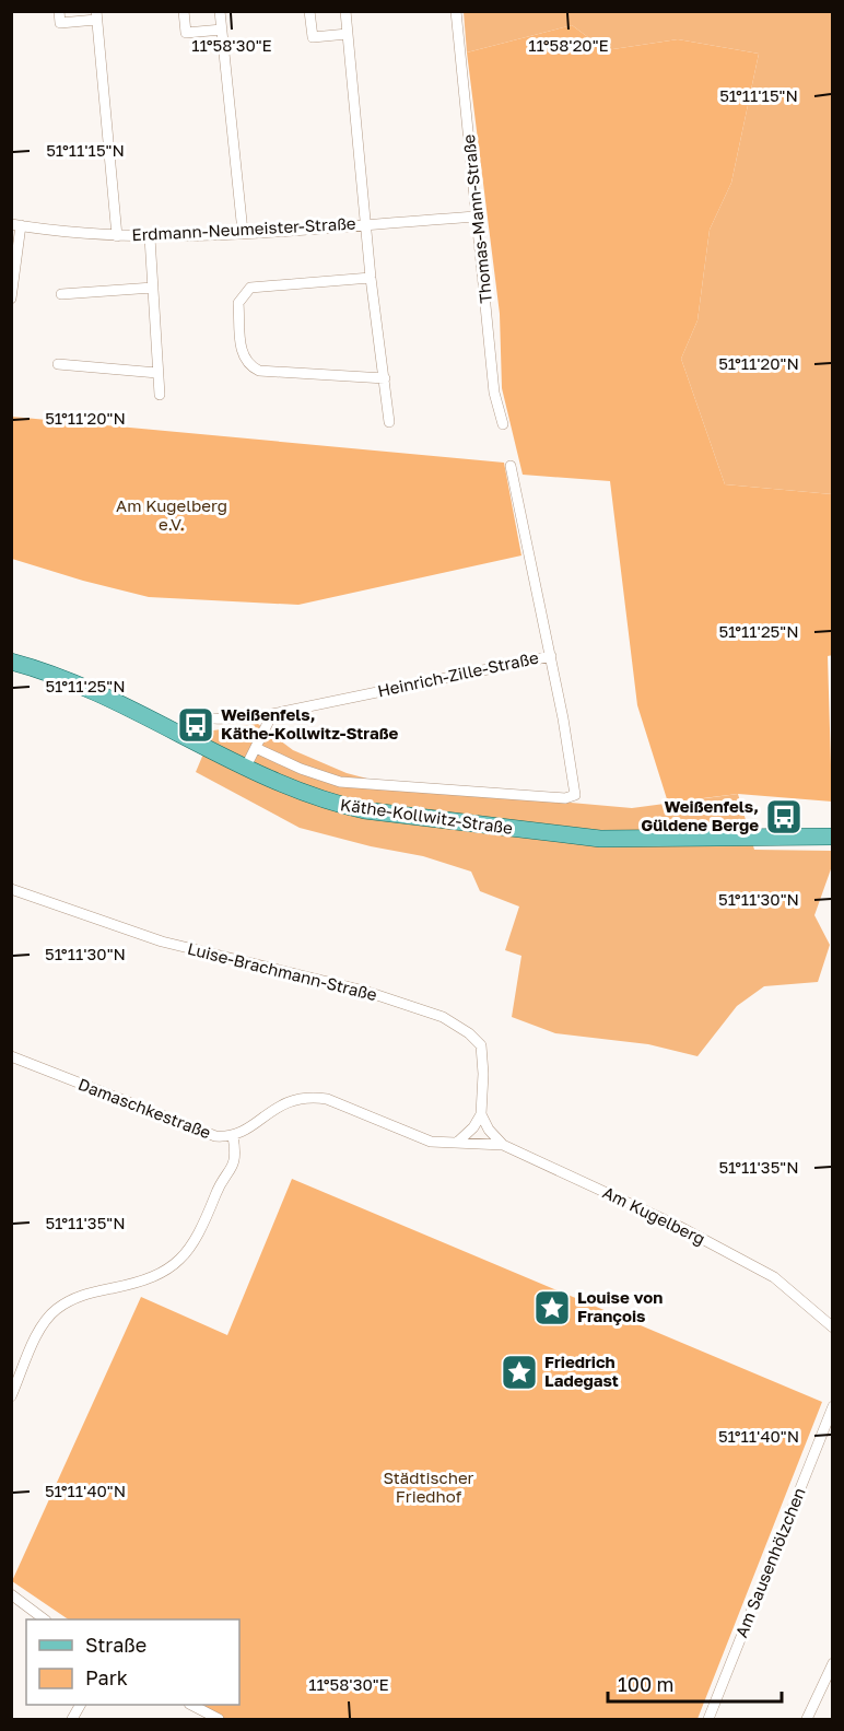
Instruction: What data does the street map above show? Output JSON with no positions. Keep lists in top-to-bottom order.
{
  "streets": {
    "main road": ["Käthe-Kollwitz-Straße"],
    "street": [
      "Thomas-Mann-Straße",
      "Erdmann-Neumeister-Straße",
      "Heinrich-Zille-Straße",
      "Luise-Brachmann-Straße",
      "Damaschkestraße",
      "Am Kugelberg",
      "Am Sausenhölzchen"
    ]
  },
  "crossings": [
    ["Thomas-Mann-Straße", "Erdmann-Neumeister-Straße"],
    ["Damaschkestraße", "Am Kugelberg"]
  ],
  "parks": ["Am Kugelberg e.V.", "Städtischer Friedhof"],
  "places": {
    "bus stop": ["Weißenfels, Käthe-Kollwitz-Straße", "Weißenfels, Güldene Berge"],
    "place": ["Louise von François", "Friedrich Ladegast"]
  },
  "legend": ["Straße", "Park"],
  "scale_bar": "100 m",
  "coordinates": [
    "11°58'30\"E",
    "11°58'20\"E",
    "51°11'15\"N",
    "51°11'20\"N",
    "51°11'25\"N",
    "51°11'30\"N",
    "51°11'35\"N",
    "51°11'40\"N"
  ]
}
